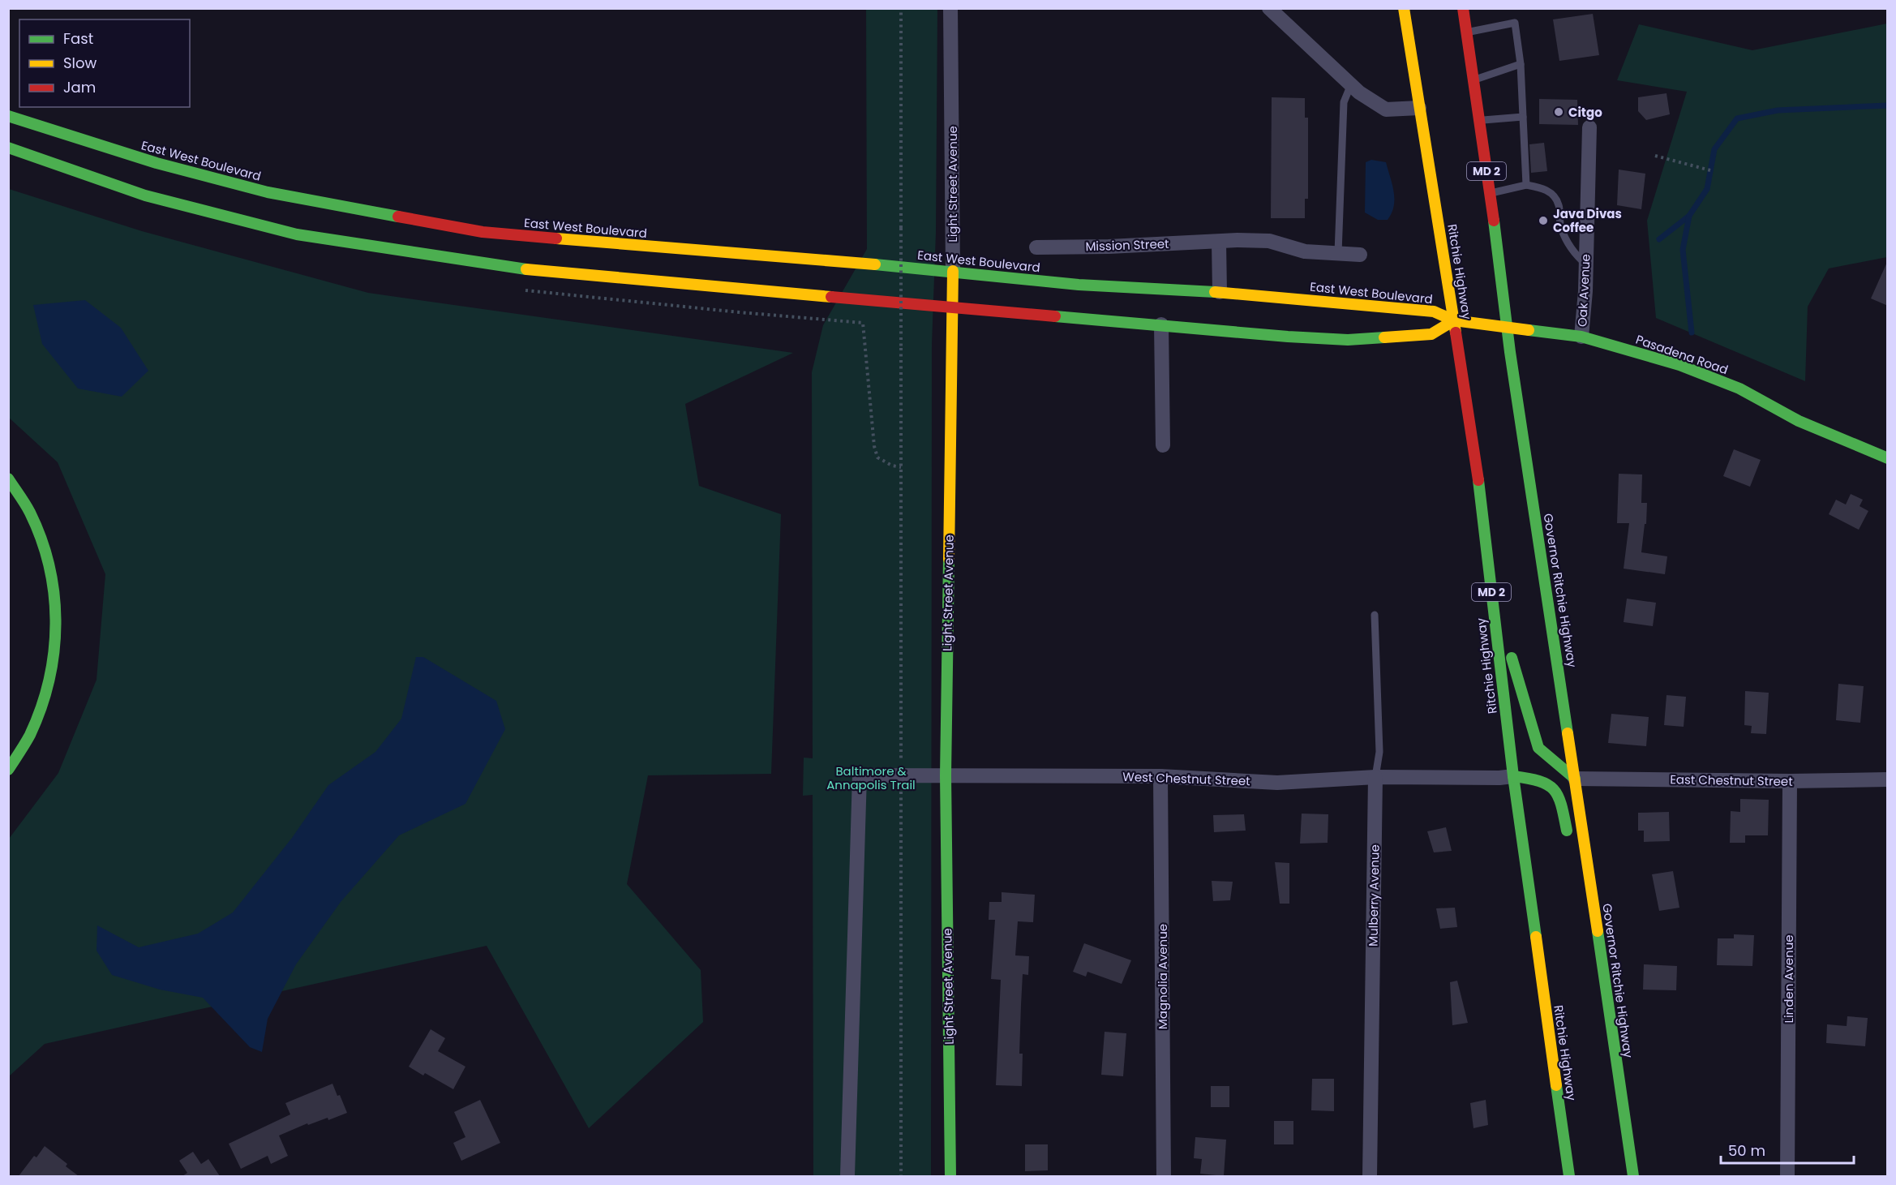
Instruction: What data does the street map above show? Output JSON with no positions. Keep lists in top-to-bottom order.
{
  "streets": {
    "main road": [
      "East West Boulevard",
      "MD 2",
      "Light Street Avenue",
      "Ritchie Highway",
      "Pasadena Road",
      "Governor Ritchie Highway"
    ],
    "street": [
      "Mission Street",
      "Oak Avenue",
      "West Chestnut Street",
      "East Chestnut Street",
      "Mulberry Avenue",
      "Magnolia Avenue",
      "Linden Avenue"
    ]
  },
  "crossings": [
    ["East West Boulevard", "Light Street Avenue"],
    ["East West Boulevard", "Ritchie Highway"],
    ["East West Boulevard", "Pasadena Road"],
    ["Light Street Avenue", "West Chestnut Street"],
    ["Ritchie Highway", "Pasadena Road"],
    ["Ritchie Highway", "West Chestnut Street"],
    ["Oak Avenue", "Pasadena Road"],
    ["Pasadena Road", "Governor Ritchie Highway"],
    ["Governor Ritchie Highway", "East Chestnut Street"],
    ["West Chestnut Street", "Mulberry Avenue"],
    ["West Chestnut Street", "Magnolia Avenue"],
    ["East Chestnut Street", "Linden Avenue"]
  ],
  "parks": ["Baltimore & Annapolis Trail"],
  "places": ["Citgo", "Java Divas Coffee"],
  "legend": ["Fast", "Slow", "Jam"],
  "scale_bar": "50 m"
}
